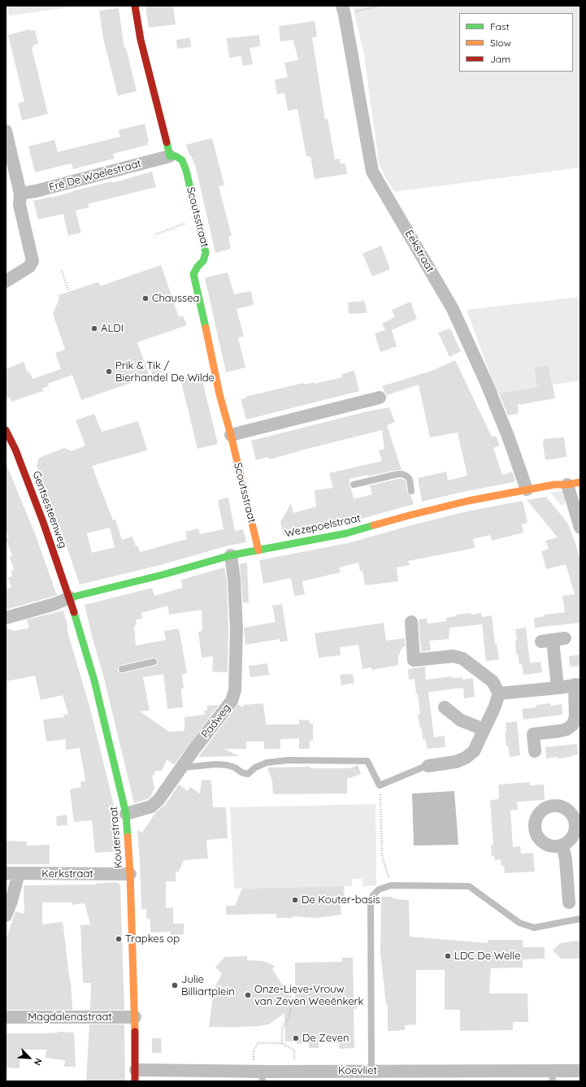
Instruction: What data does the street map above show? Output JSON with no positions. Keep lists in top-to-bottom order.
{
  "streets": {
    "street": [
      "Fré De Waelestraat",
      "Scoutsstraat",
      "Eekstraat",
      "Gentsesteenweg",
      "Wezepoelstraat",
      "Padweg",
      "Kouterstraat",
      "Kerkstraat",
      "Magdalenastraat",
      "Koevliet"
    ]
  },
  "crossings": [
    ["Fré De Waelestraat", "Scoutsstraat"],
    ["Scoutsstraat", "Wezepoelstraat"],
    ["Eekstraat", "Wezepoelstraat"],
    ["Gentsesteenweg", "Wezepoelstraat"],
    ["Gentsesteenweg", "Kouterstraat"],
    ["Wezepoelstraat", "Padweg"],
    ["Wezepoelstraat", "Kouterstraat"],
    ["Padweg", "Kouterstraat"],
    ["Kouterstraat", "Kerkstraat"],
    ["Kouterstraat", "Magdalenastraat"],
    ["Kouterstraat", "Koevliet"]
  ],
  "places": [
    "Chaussea",
    "ALDI",
    "Prik & Tik / Bierhandel De Wilde",
    "De Kouter-basis",
    "Trapkes op",
    "LDC De Welle",
    "Julie Billiartplein",
    "Onze-Lieve-Vrouw van Zeven Weeënkerk",
    "De Zeven"
  ],
  "legend": ["Fast", "Slow", "Jam"],
  "north": "bottom right"
}
